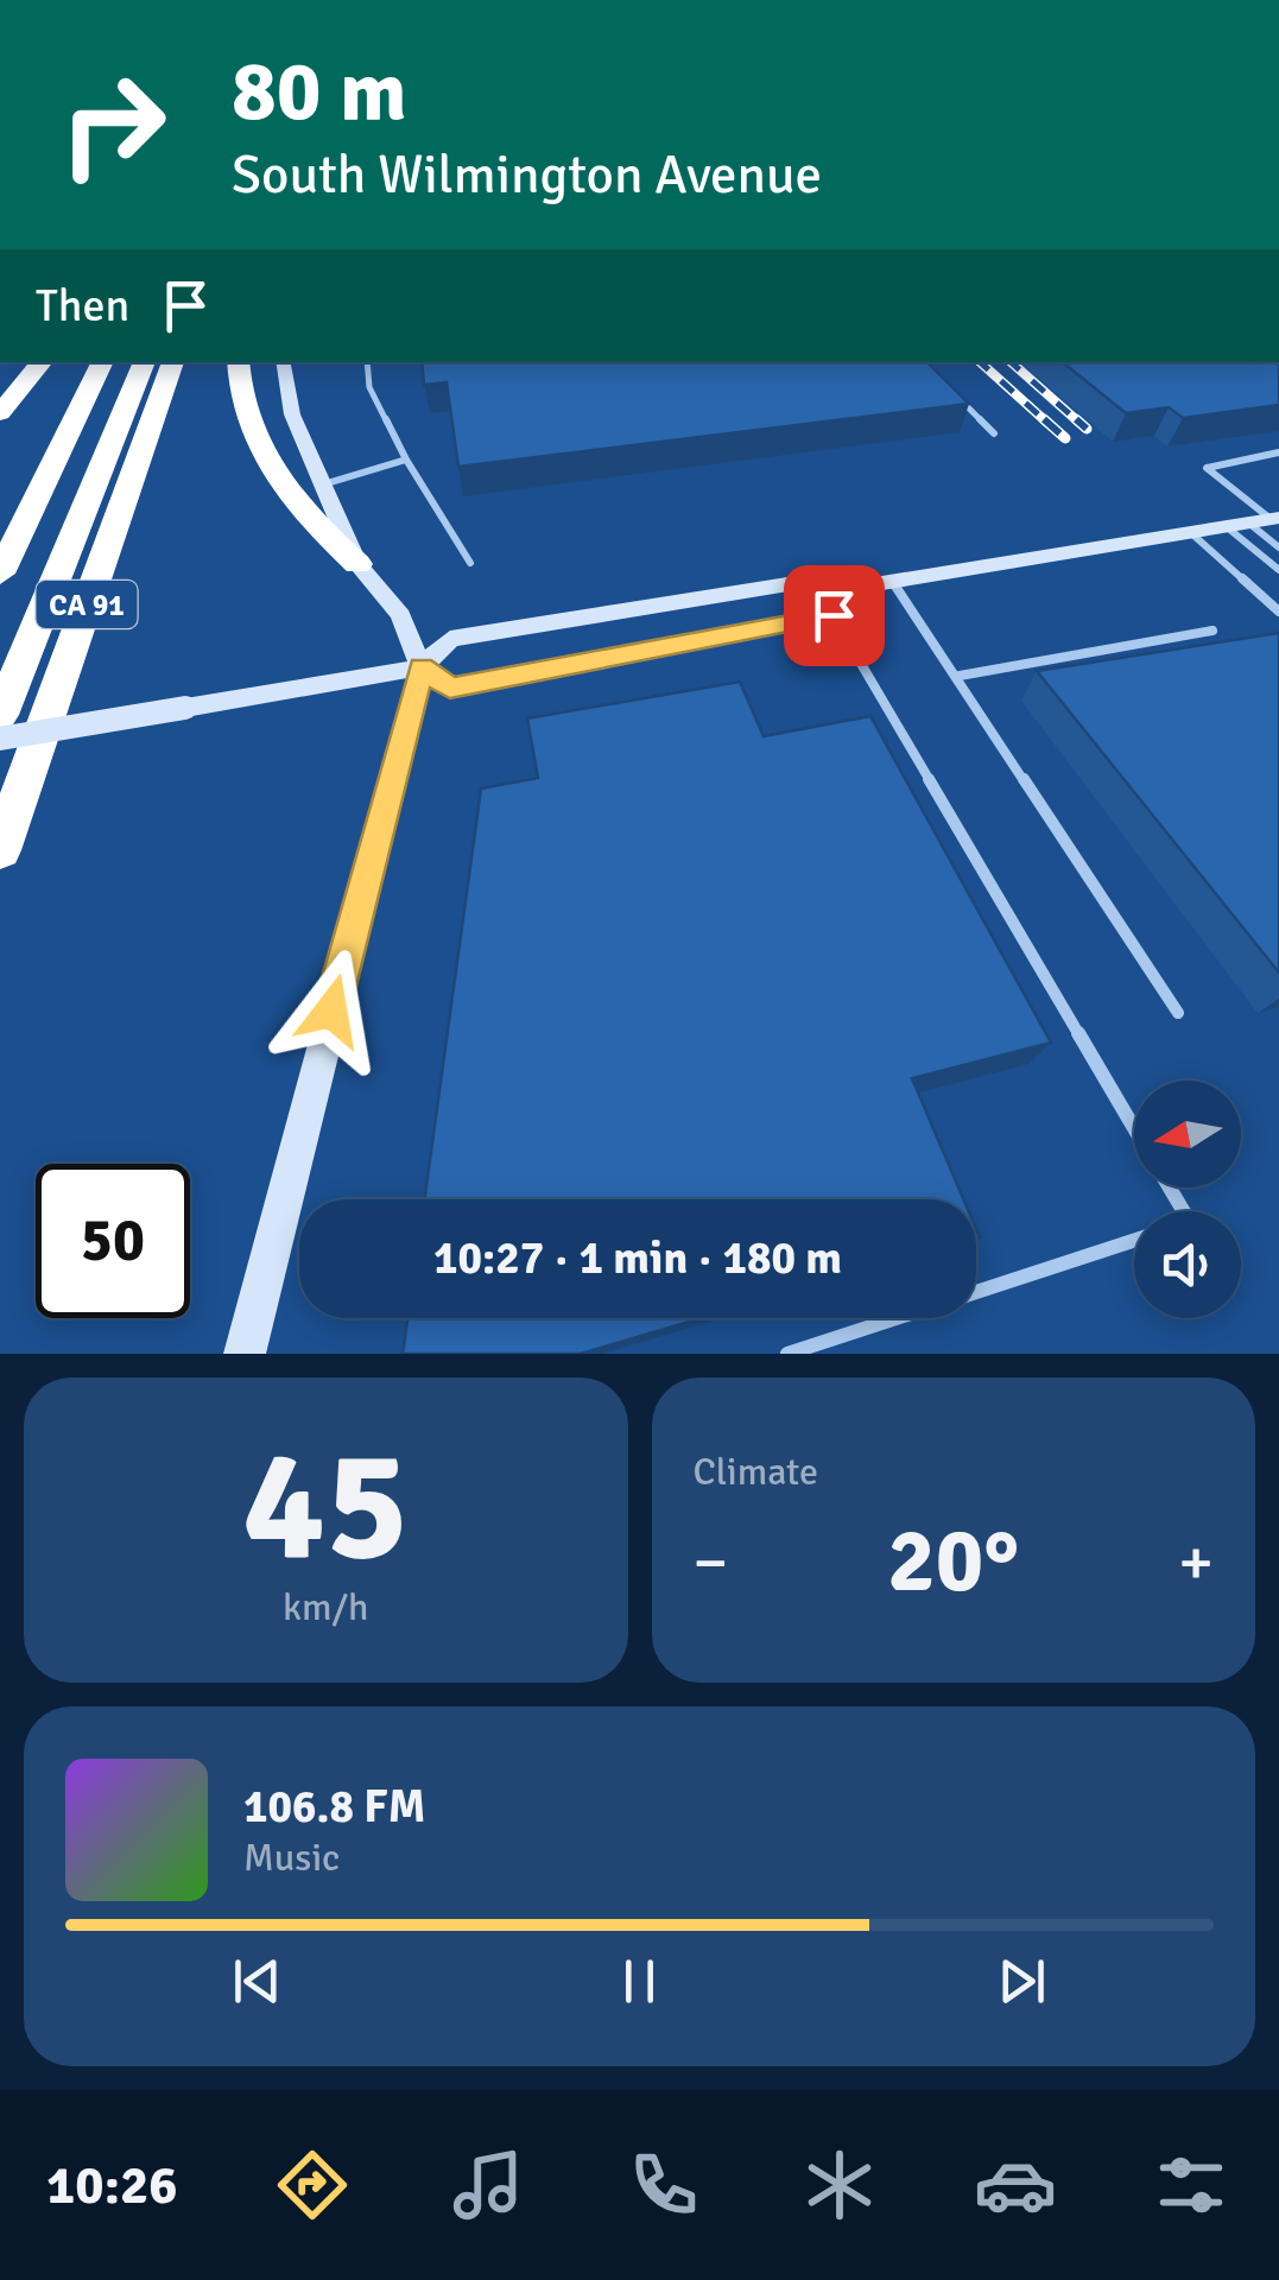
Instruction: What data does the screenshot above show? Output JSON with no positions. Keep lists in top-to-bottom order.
{
  "streets": {
    "highway": ["CA 91"]
  },
  "north": "left",
  "page": {
    "turn": ["80 m", "South Wilmington Avenue"],
    "then": "Then",
    "limit": "50",
    "trip": "10:27 · 1 min · 180 m",
    "tile": [
      ["45", "km/h"],
      "Climate"
    ],
    "heat": ["−", "20°", "+"],
    "song": ["106.8 FM", "Music"],
    "tabs": "10:26"
  }
}
